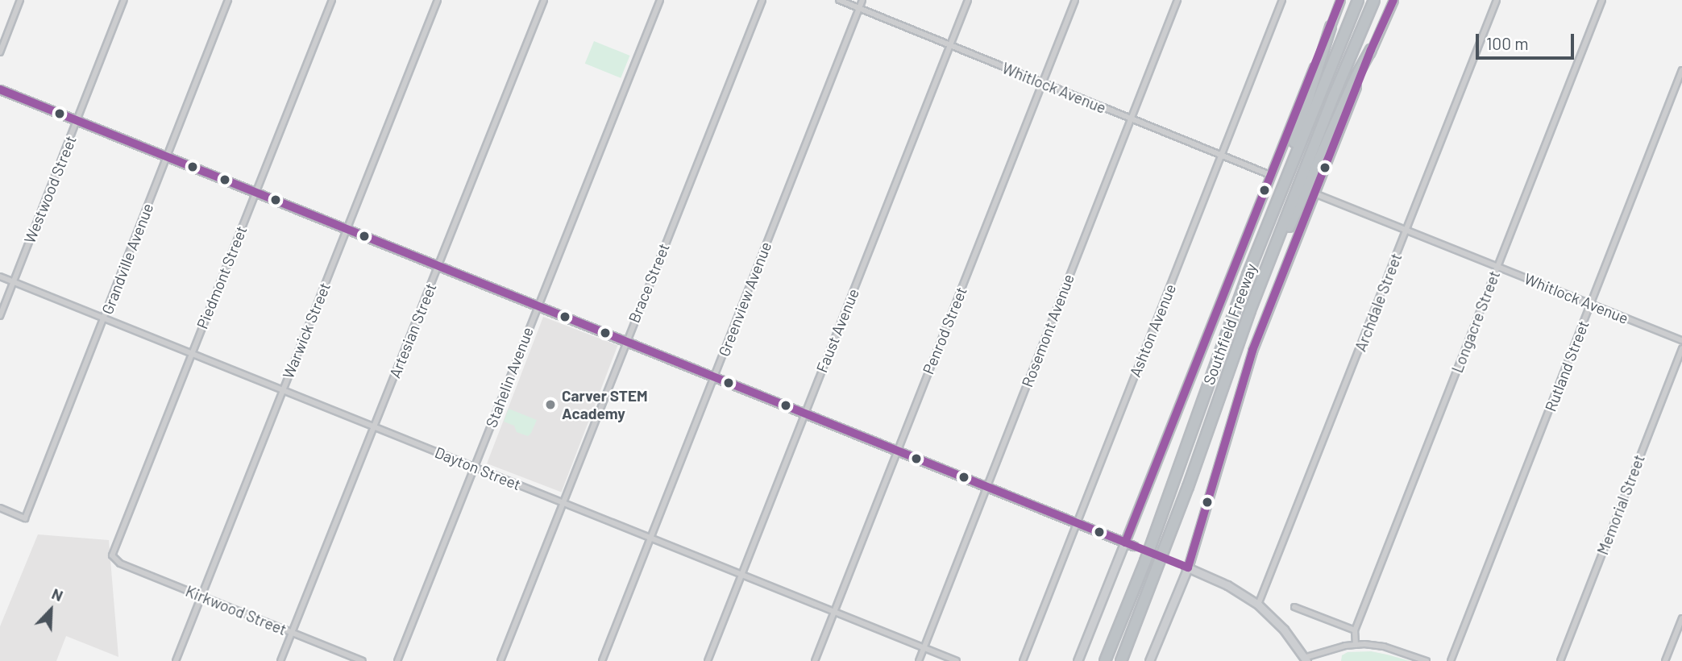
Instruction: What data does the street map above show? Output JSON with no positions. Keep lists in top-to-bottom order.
{
  "streets": {
    "highway": ["Southfield Freeway"],
    "street": [
      "Whitlock Avenue",
      "Westwood Street",
      "Grandville Avenue",
      "Piedmont Street",
      "Brace Street",
      "Greenview Avenue",
      "Archdale Street",
      "Longacre Street",
      "Warwick Street",
      "Artesian Street",
      "Faust Avenue",
      "Penrod Street",
      "Rosemont Avenue",
      "Ashton Avenue",
      "Rutland Street",
      "Stahelin Avenue",
      "Dayton Street",
      "Memorial Street",
      "Kirkwood Street"
    ]
  },
  "crossings": [
    ["Whitlock Avenue", "Greenview Avenue"],
    ["Whitlock Avenue", "Archdale Street"],
    ["Whitlock Avenue", "Longacre Street"],
    ["Whitlock Avenue", "Faust Avenue"],
    ["Whitlock Avenue", "Penrod Street"],
    ["Whitlock Avenue", "Rosemont Avenue"],
    ["Whitlock Avenue", "Ashton Avenue"],
    ["Whitlock Avenue", "Rutland Street"],
    ["Westwood Street", "Dayton Street"],
    ["Grandville Avenue", "Dayton Street"],
    ["Piedmont Street", "Dayton Street"],
    ["Piedmont Street", "Kirkwood Street"],
    ["Brace Street", "Dayton Street"],
    ["Greenview Avenue", "Dayton Street"],
    ["Warwick Street", "Dayton Street"],
    ["Warwick Street", "Kirkwood Street"],
    ["Artesian Street", "Dayton Street"],
    ["Artesian Street", "Kirkwood Street"],
    ["Faust Avenue", "Dayton Street"],
    ["Penrod Street", "Dayton Street"],
    ["Rosemont Avenue", "Dayton Street"],
    ["Stahelin Avenue", "Dayton Street"]
  ],
  "places": ["Carver STEM Academy"],
  "scale_bar": "100 m",
  "north": "top right"
}
